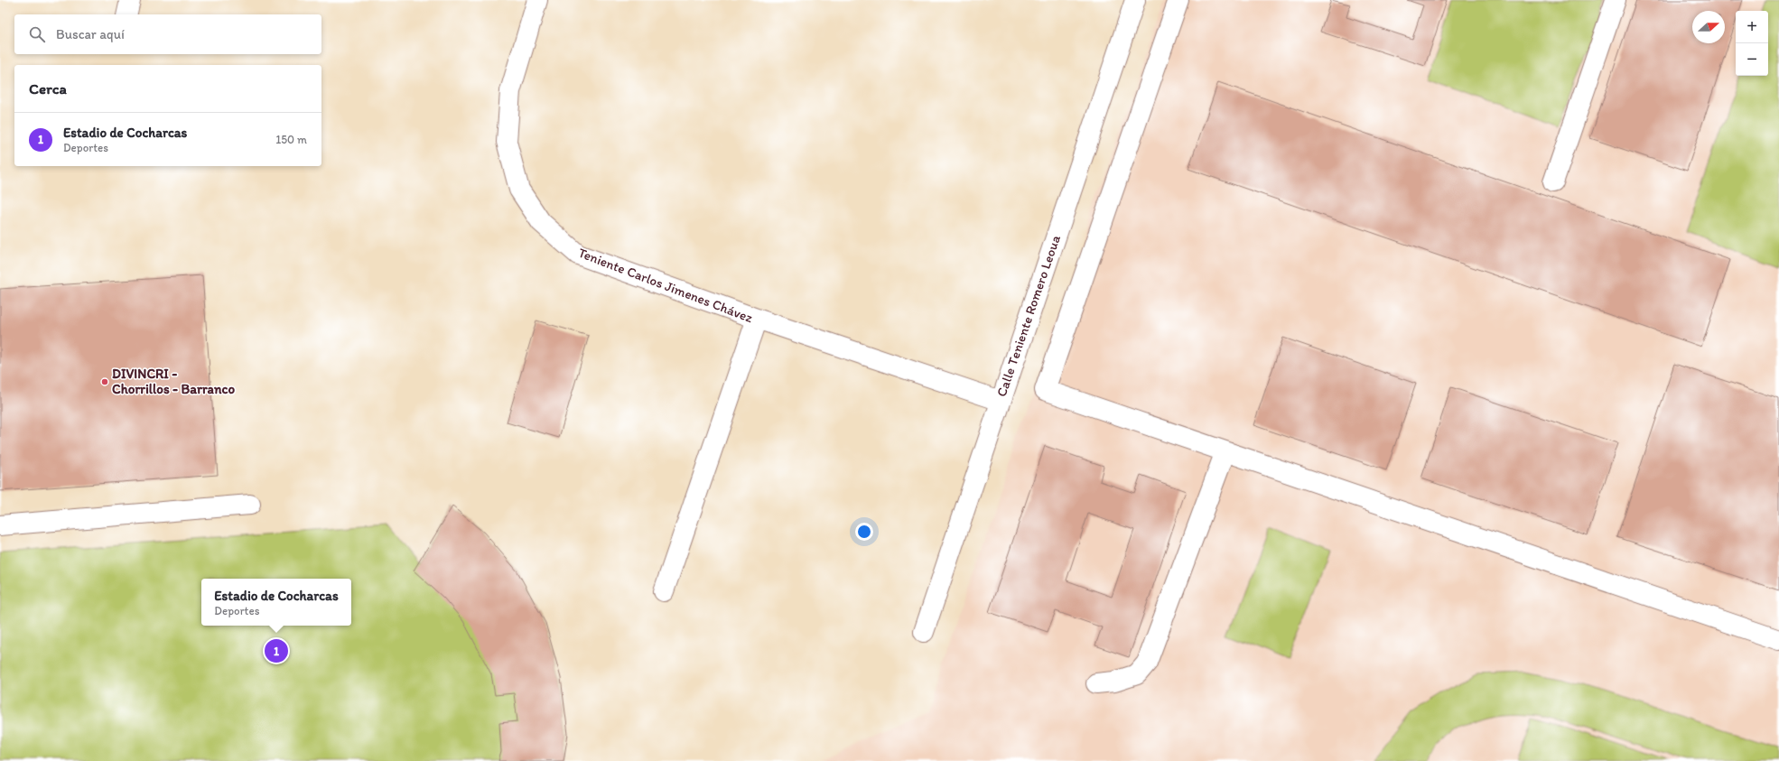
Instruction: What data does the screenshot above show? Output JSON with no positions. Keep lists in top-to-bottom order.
{
  "streets": {
    "street": ["Teniente Carlos Jimenes Chávez", "Calle Teniente Romero Leoua"]
  },
  "crossings": [
    ["Teniente Carlos Jimenes Chávez", "Calle Teniente Romero Leoua"]
  ],
  "places": ["DIVINCRI - Chorrillos - Barranco"],
  "north": "right",
  "page": {
    "map_buttons": ["+", "−"],
    "search": "Buscar aquí",
    "heading": "Cerca",
    "list": [
      {
        "mark": "1",
        "name": "Estadio de Cocharcas",
        "note": "Deportes",
        "value": "150 m"
      }
    ],
    "popup": ["Estadio de Cocharcas", "Deportes"],
    "pins": "1"
  }
}
